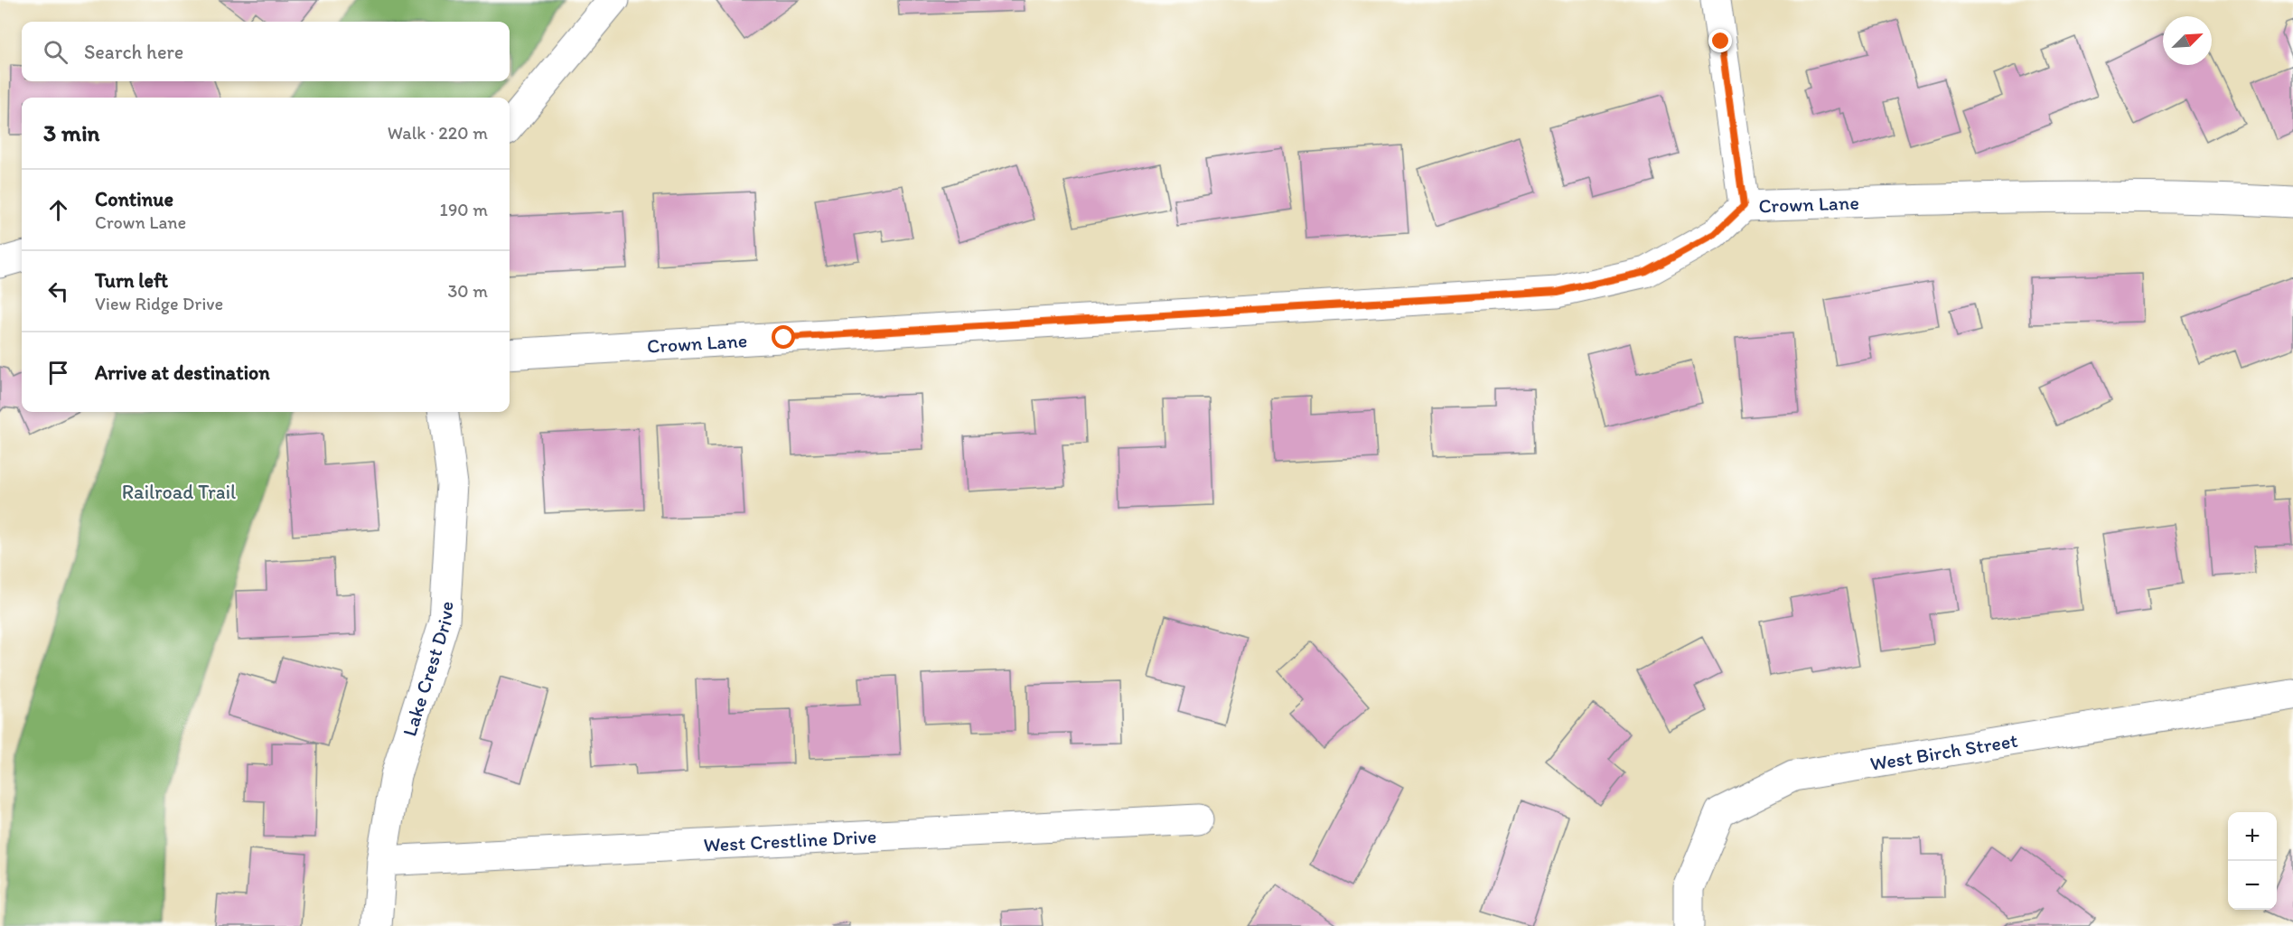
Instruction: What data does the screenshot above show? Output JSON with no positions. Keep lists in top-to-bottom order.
{
  "streets": {
    "street": [
      "Crown Lane",
      "Lake Crest Drive",
      "West Birch Street",
      "West Crestline Drive"
    ]
  },
  "crossings": [
    ["Lake Crest Drive", "West Crestline Drive"]
  ],
  "parks": ["Railroad Trail"],
  "north": "top right",
  "page": {
    "search": "Search here",
    "heading": ["3 min", "Walk · 220 m"],
    "list": [
      ["Continue", "Crown Lane", "190 m"],
      ["Turn left", "View Ridge Drive", "30 m"],
      "Arrive at destination"
    ],
    "map_buttons": ["+", "−"]
  }
}
